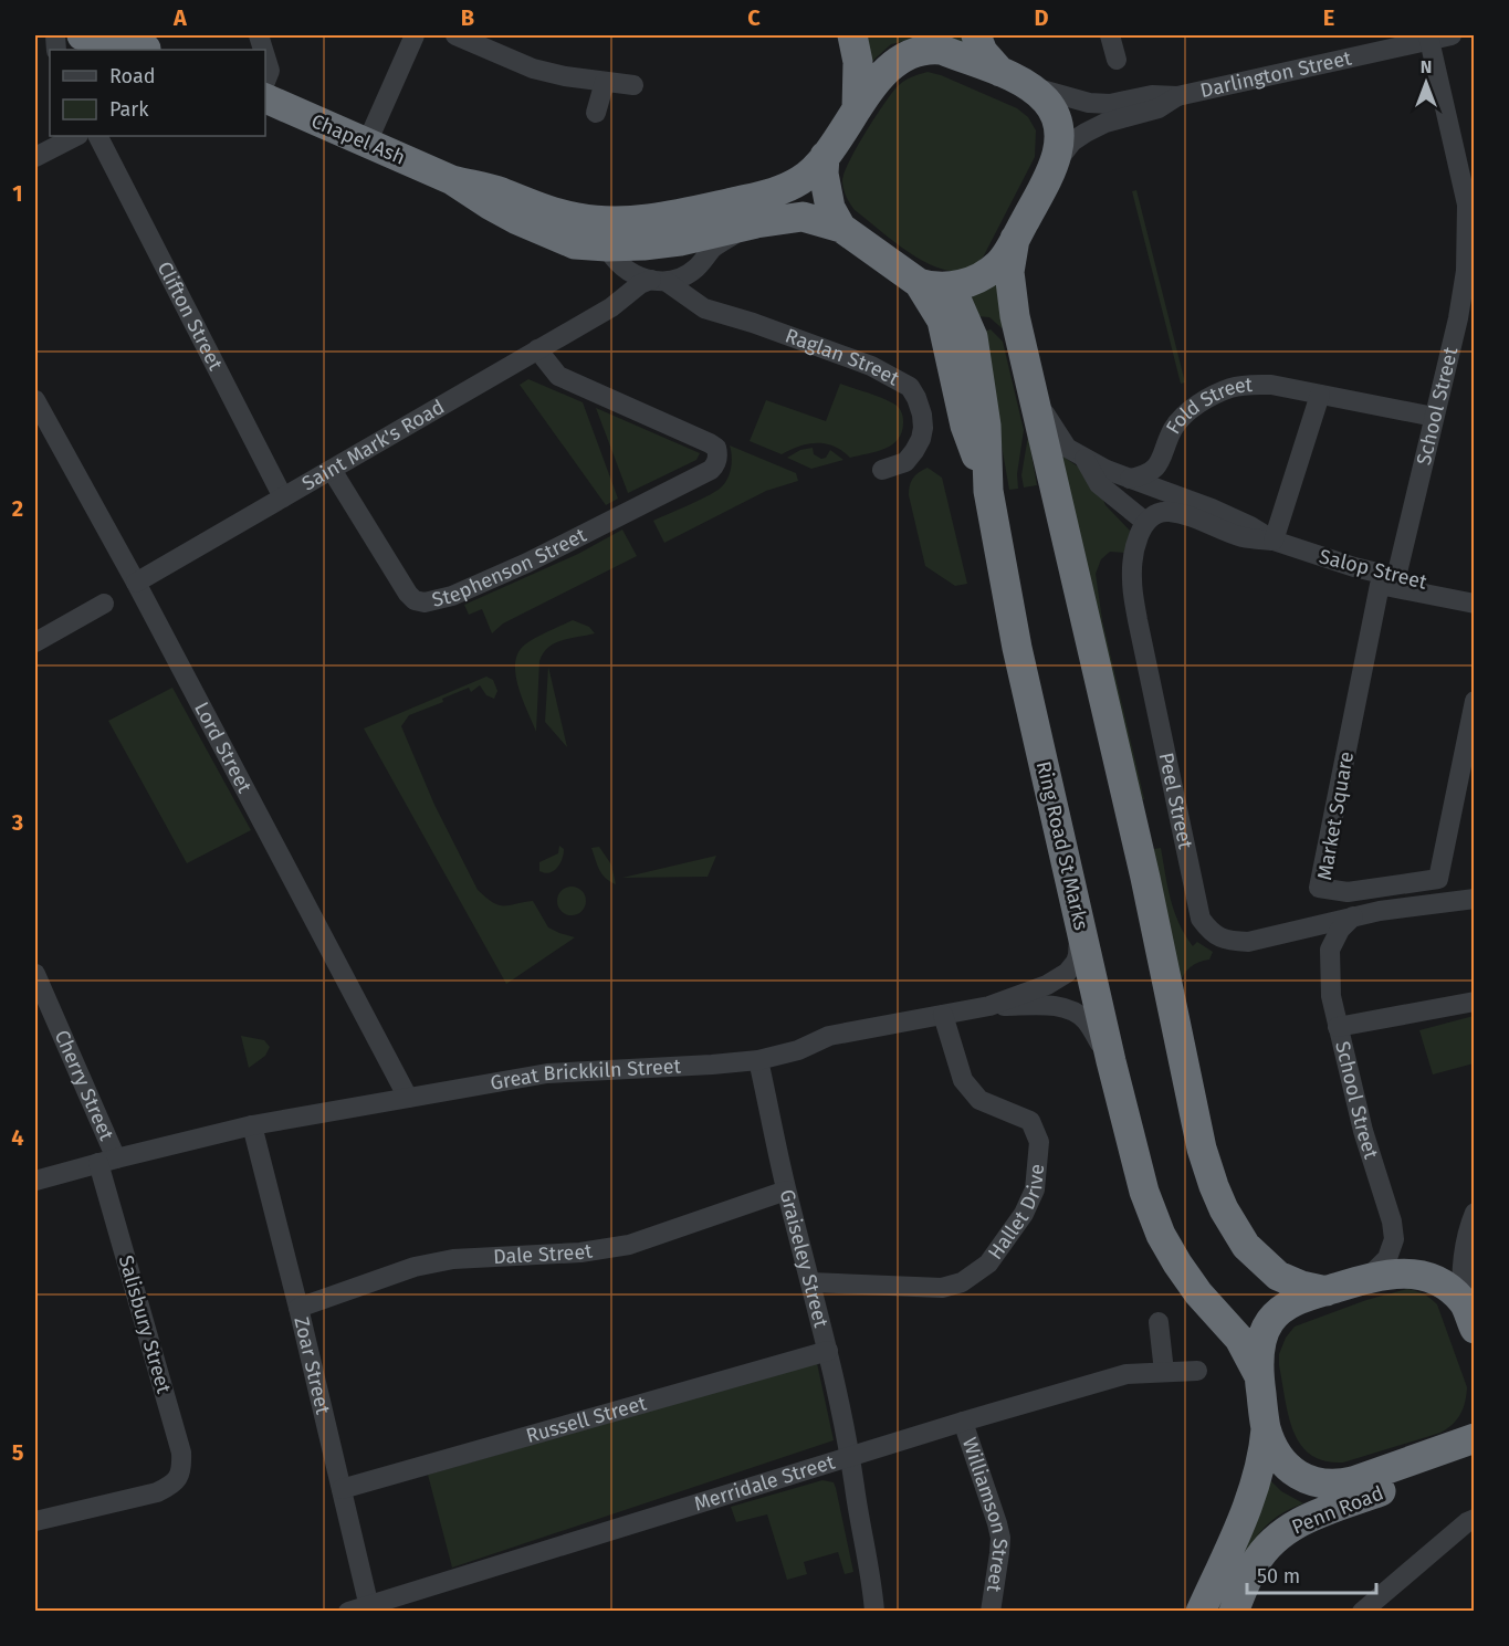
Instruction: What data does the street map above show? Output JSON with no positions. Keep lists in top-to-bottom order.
{
  "streets": {
    "highway": ["Chapel Ash", "Ring Road St Marks", "Penn Road"],
    "street": [
      "Darlington Street",
      "Clifton Street",
      "Raglan Street",
      "School Street",
      "Fold Street",
      "Saint Mark's Road",
      "Stephenson Street",
      "Salop Street",
      "Lord Street",
      "Peel Street",
      "Market Square",
      "Great Brickkiln Street",
      "Cherry Street",
      "Hallet Drive",
      "Dale Street",
      "Graiseley Street",
      "Salisbury Street",
      "Zoar Street",
      "Russell Street",
      "Merridale Street",
      "Williamson Street"
    ]
  },
  "crossings": [
    ["Darlington Street", "School Street"],
    ["Darlington Street", "Ring Road St Marks"],
    ["Clifton Street", "Saint Mark's Road"],
    ["Raglan Street", "Saint Mark's Road"],
    ["School Street", "Fold Street"],
    ["School Street", "Salop Street"],
    ["School Street", "Peel Street"],
    ["Fold Street", "Salop Street"],
    ["Saint Mark's Road", "Stephenson Street"],
    ["Saint Mark's Road", "Lord Street"],
    ["Salop Street", "Peel Street"],
    ["Lord Street", "Great Brickkiln Street"],
    ["Ring Road St Marks", "Great Brickkiln Street"],
    ["Great Brickkiln Street", "Cherry Street"],
    ["Great Brickkiln Street", "Hallet Drive"],
    ["Great Brickkiln Street", "Graiseley Street"],
    ["Great Brickkiln Street", "Salisbury Street"],
    ["Great Brickkiln Street", "Zoar Street"],
    ["Cherry Street", "Salisbury Street"],
    ["Hallet Drive", "Graiseley Street"],
    ["Dale Street", "Graiseley Street"],
    ["Dale Street", "Zoar Street"],
    ["Graiseley Street", "Russell Street"],
    ["Graiseley Street", "Merridale Street"],
    ["Zoar Street", "Russell Street"],
    ["Zoar Street", "Merridale Street"],
    ["Merridale Street", "Williamson Street"]
  ],
  "legend": ["Road", "Park"],
  "scale_bar": "50 m",
  "north": "top",
  "grid": {
    "columns": [
      "A",
      "B",
      "C",
      "D",
      "E"
    ],
    "rows": [
      "1",
      "2",
      "3",
      "4",
      "5"
    ]
  }
}
